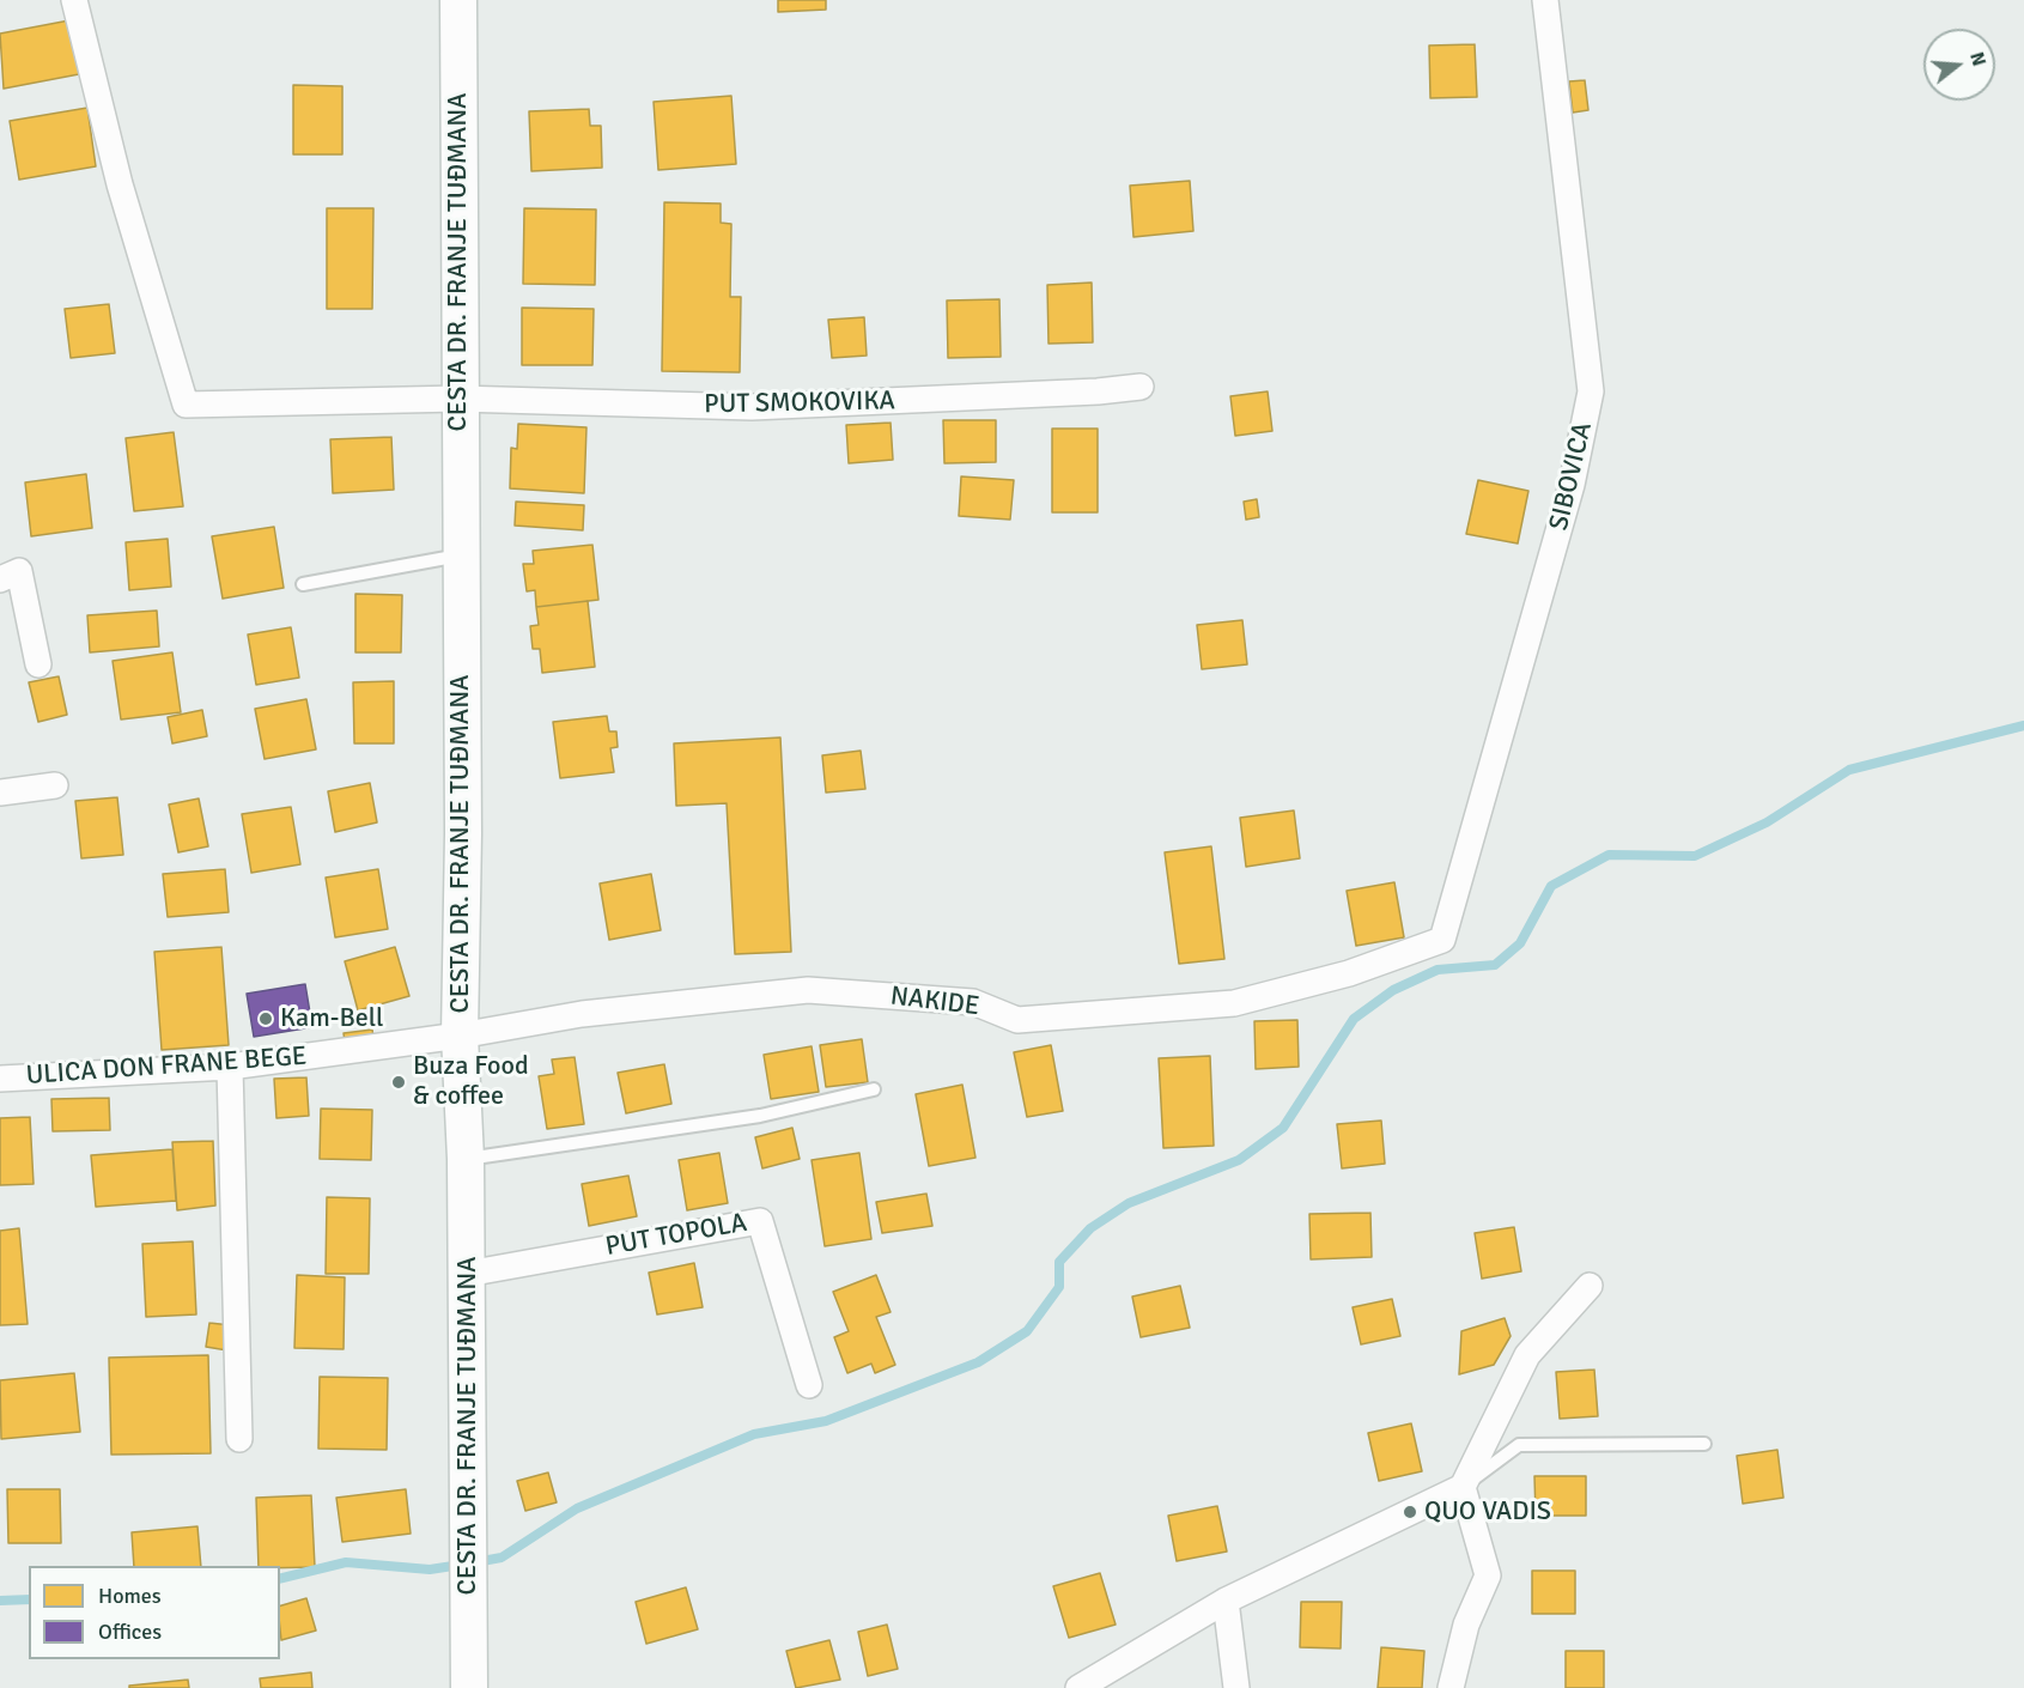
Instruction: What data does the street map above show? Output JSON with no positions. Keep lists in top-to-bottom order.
{
  "streets": {
    "main road": ["CESTA DR. FRANJE TUĐMANA"],
    "street": [
      "PUT SMOKOVIKA",
      "SIBOVICA",
      "NAKIDE",
      "ULICA DON FRANE BEGE",
      "PUT TOPOLA"
    ]
  },
  "crossings": [
    ["CESTA DR. FRANJE TUĐMANA", "PUT SMOKOVIKA"],
    ["CESTA DR. FRANJE TUĐMANA", "NAKIDE"],
    ["CESTA DR. FRANJE TUĐMANA", "ULICA DON FRANE BEGE"],
    ["CESTA DR. FRANJE TUĐMANA", "PUT TOPOLA"],
    ["SIBOVICA", "NAKIDE"],
    ["NAKIDE", "ULICA DON FRANE BEGE"]
  ],
  "places": ["Kam-Bell", "Buza Food & coffee", "QUO VADIS"],
  "legend": ["Homes", "Offices"],
  "north": "right"
}
